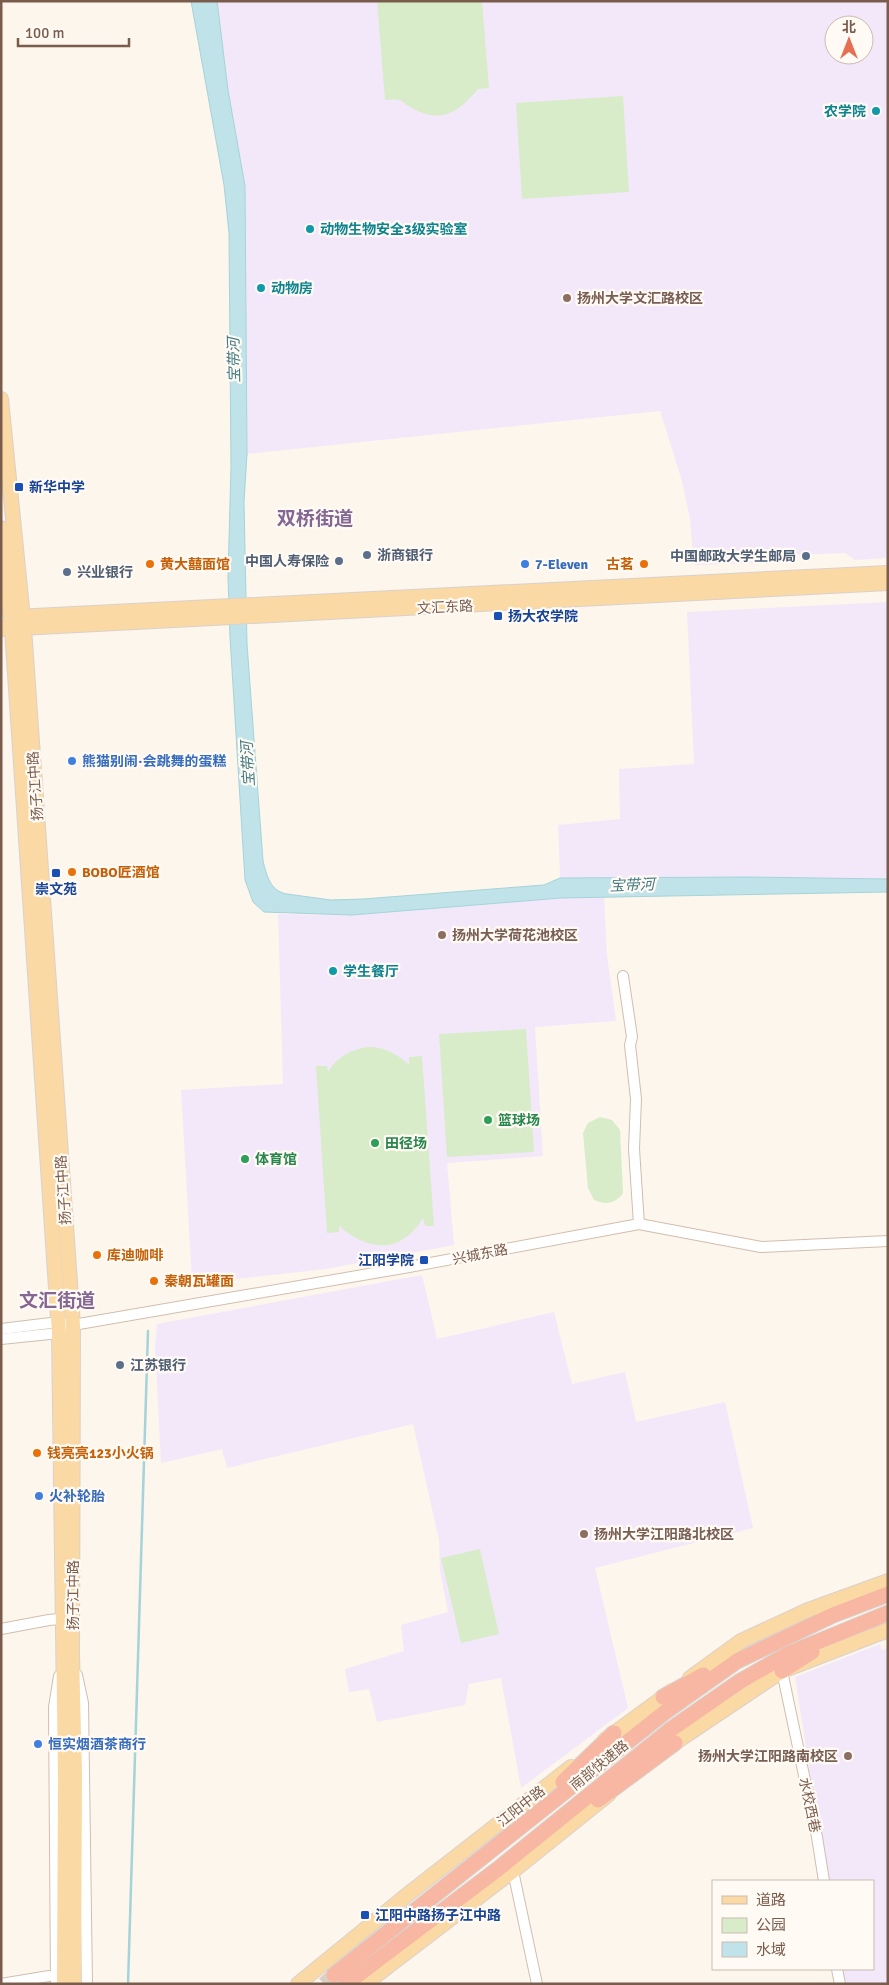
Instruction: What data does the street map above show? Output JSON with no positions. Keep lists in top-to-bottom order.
{
  "streets": {
    "highway": ["南部快速路"],
    "main road": ["文汇东路", "扬子江中路", "江阳中路"],
    "street": ["兴城东路", "水校西巷"]
  },
  "crossings": [
    ["文汇东路", "扬子江中路"],
    ["扬子江中路", "兴城东路"]
  ],
  "districts": ["双桥街道", "文汇街道"],
  "water": ["宝带河"],
  "places": {
    "other": [
      "农学院",
      "动物生物安全3级实验室",
      "动物房",
      "扬州大学文汇路校区",
      "浙商银行",
      "中国邮政大学生邮局",
      "中国人寿保险",
      "黄大囍面馆",
      "7-Eleven",
      "古茗",
      "兴业银行",
      "熊猫别闹·会跳舞的蛋糕",
      "BOBO匠酒馆",
      "扬州大学荷花池校区",
      "学生餐厅",
      "篮球场",
      "田径场",
      "体育馆",
      "库迪咖啡",
      "秦朝瓦罐面",
      "江苏银行",
      "钱亮亮123小火锅",
      "火补轮胎",
      "扬州大学江阳路北校区",
      "恒实烟酒茶商行",
      "扬州大学江阳路南校区"
    ],
    "transit": [
      "新华中学",
      "扬大农学院",
      "崇文苑",
      "江阳学院",
      "江阳中路扬子江中路"
    ]
  },
  "legend": ["道路", "公园", "水域"],
  "scale_bar": "100 m",
  "north": "top"
}
